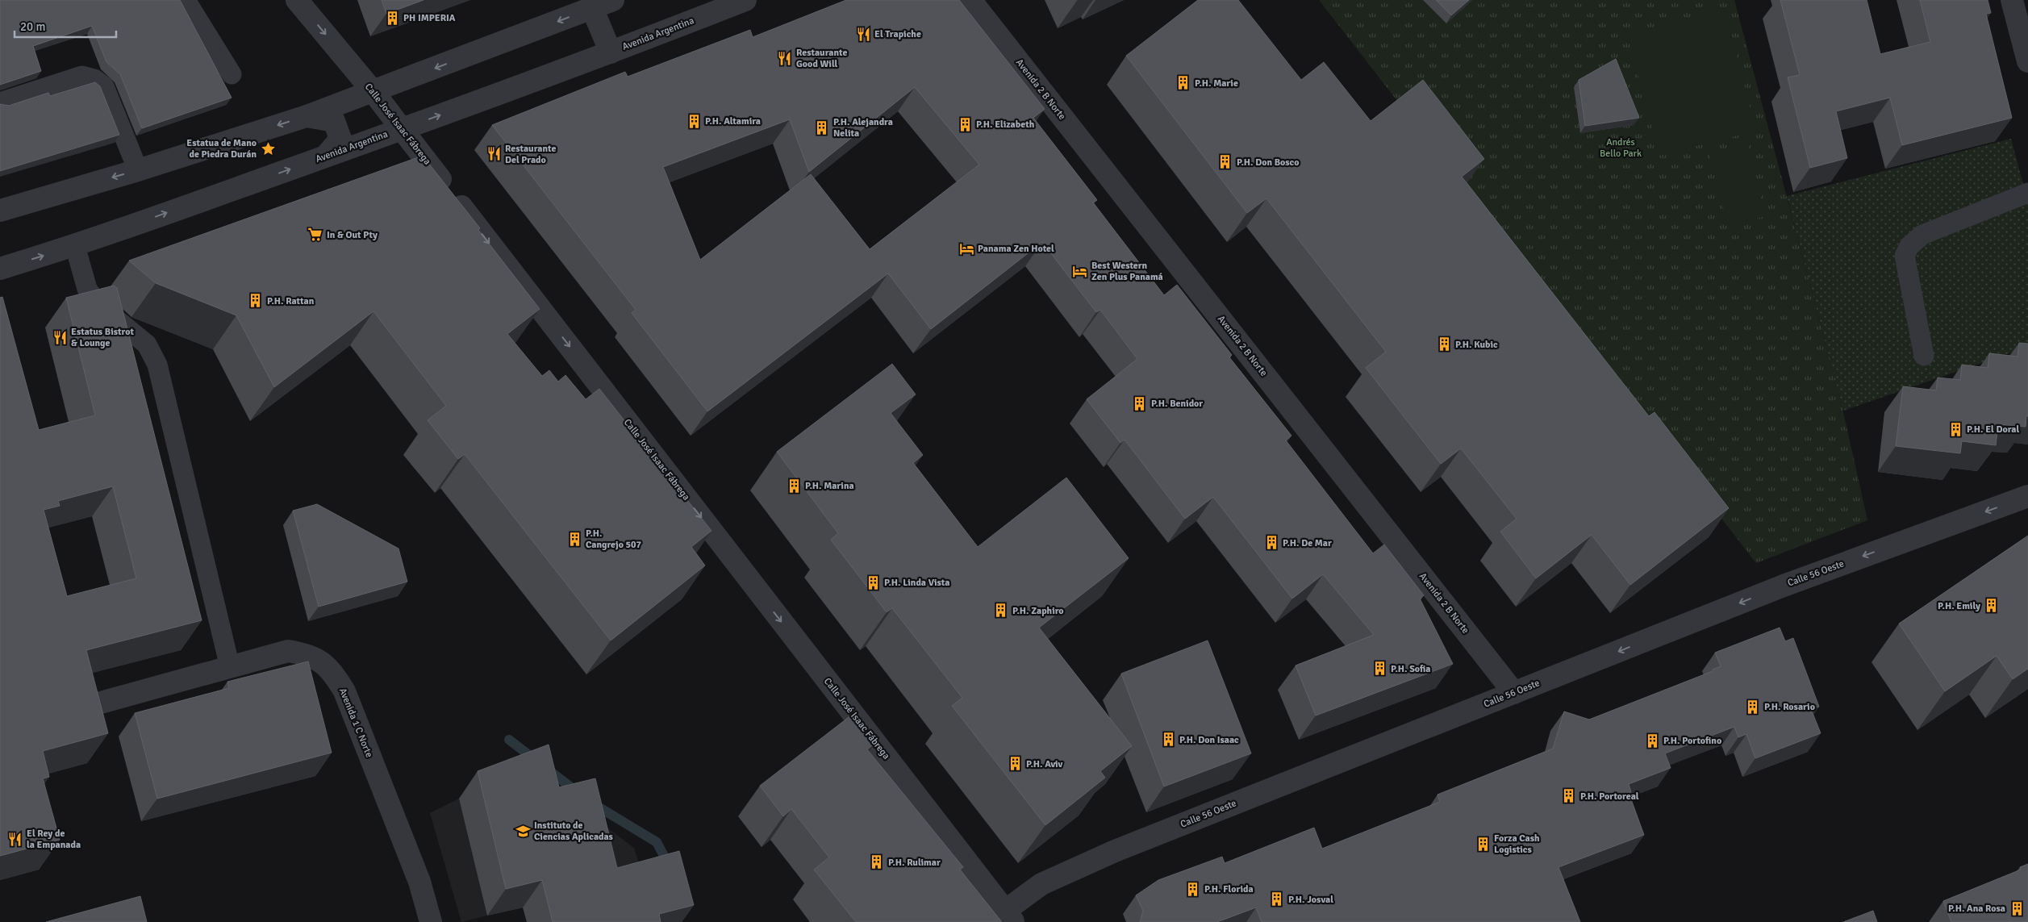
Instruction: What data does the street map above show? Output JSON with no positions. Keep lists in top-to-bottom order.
{
  "streets": {
    "street": [
      "Avenida Argentina",
      "Avenida 2 B Norte",
      "Calle José Isaac Fábrega",
      "Calle 56 Oeste",
      "Avenida 1 C Norte"
    ]
  },
  "crossings": [
    ["Avenida Argentina", "Calle José Isaac Fábrega"],
    ["Avenida 2 B Norte", "Calle 56 Oeste"],
    ["Calle José Isaac Fábrega", "Calle 56 Oeste"]
  ],
  "one_way": ["Calle José Isaac Fábrega", "Calle 56 Oeste"],
  "parks": ["Andrés Bello Park"],
  "places": {
    "building": [
      "PH IMPERIA",
      "P.H. Marie",
      "P.H. Altamira",
      "P.H. Elizabeth",
      "P.H. Alejandra Nelita",
      "P.H. Don Bosco",
      "P.H. Rattan",
      "P.H. Kubic",
      "P.H. Benidor",
      "P.H. El Doral",
      "P.H. Marina",
      "P.H. Cangrejo 507",
      "P.H. De Mar",
      "P.H. Linda Vista",
      "P.H. Emily",
      "P.H. Zaphiro",
      "P.H. Sofia",
      "P.H. Rosario",
      "P.H. Don Isaac",
      "P.H. Portofino",
      "P.H. Aviv",
      "P.H. Portoreal",
      "Forza Cash Logistics",
      "P.H. Rulimar",
      "P.H. Florida",
      "P.H. Josval",
      "P.H. Ana Rosa"
    ],
    "restaurant": [
      "El Trapiche",
      "Restaurante Good Will",
      "Restaurante Del Prado",
      "Estatus Bistrot & Lounge",
      "El Rey de la Empanada"
    ],
    "place": ["Estatua de Mano de Piedra Durán"],
    "supermarket": ["In & Out Pty"],
    "hotel": ["Panama Zen Hotel", "Best Western Zen Plus Panamá"],
    "school or university": ["Instituto de Ciencias Aplicadas"]
  },
  "scale_bar": "20 m"
}
